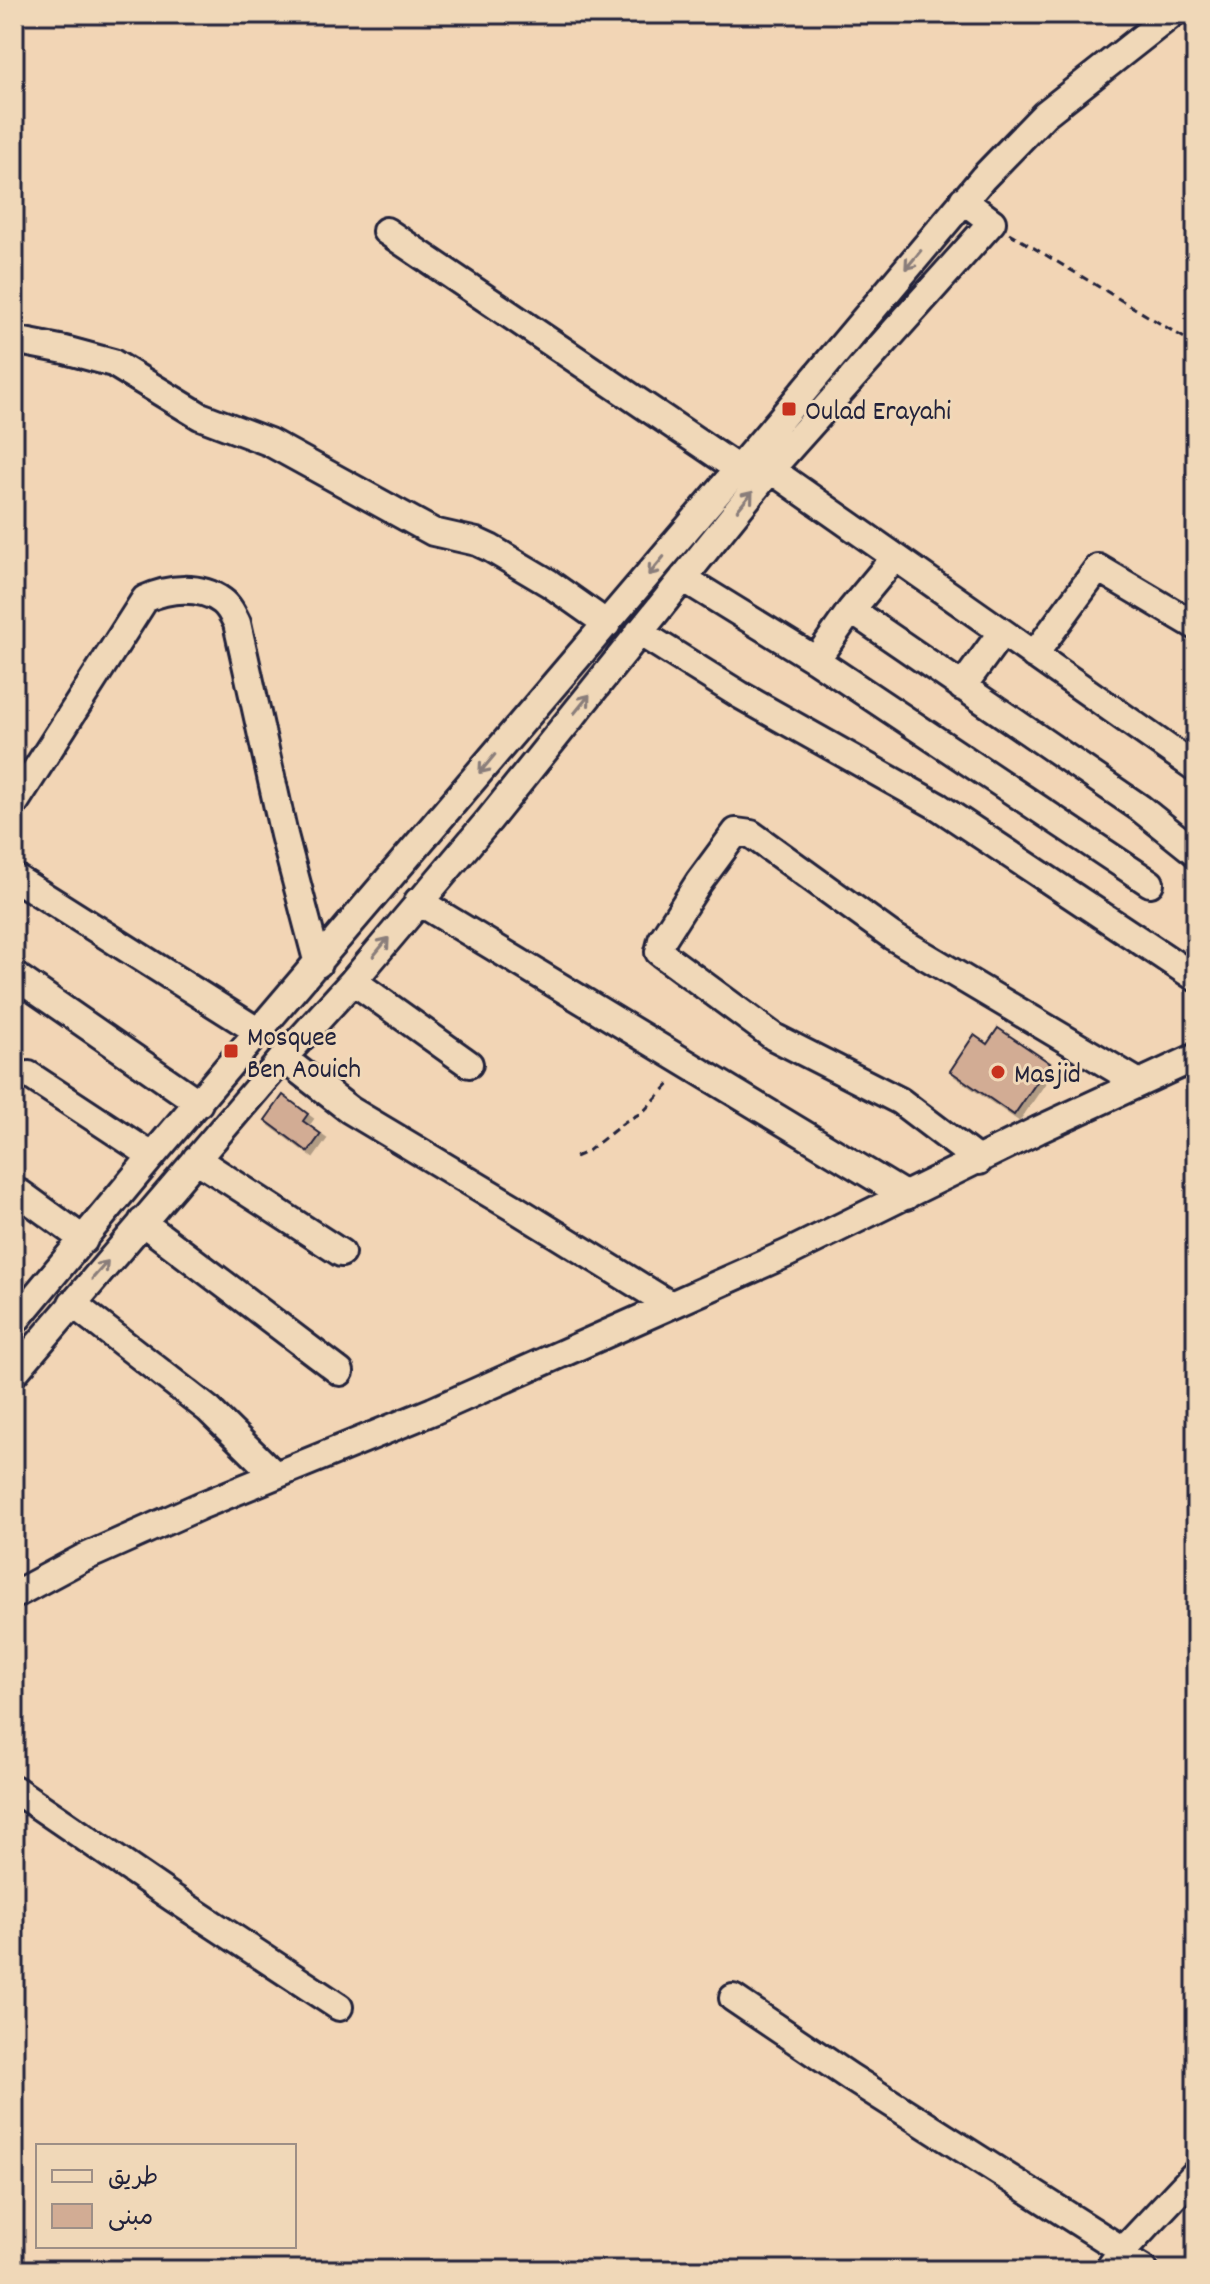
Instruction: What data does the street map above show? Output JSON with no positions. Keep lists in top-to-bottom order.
{
  "places": {
    "transit": ["Oulad Erayahi", "Mosquee Ben Aouich"],
    "other": ["Masjid"]
  },
  "legend": ["طريق", "مبنى"]
}
